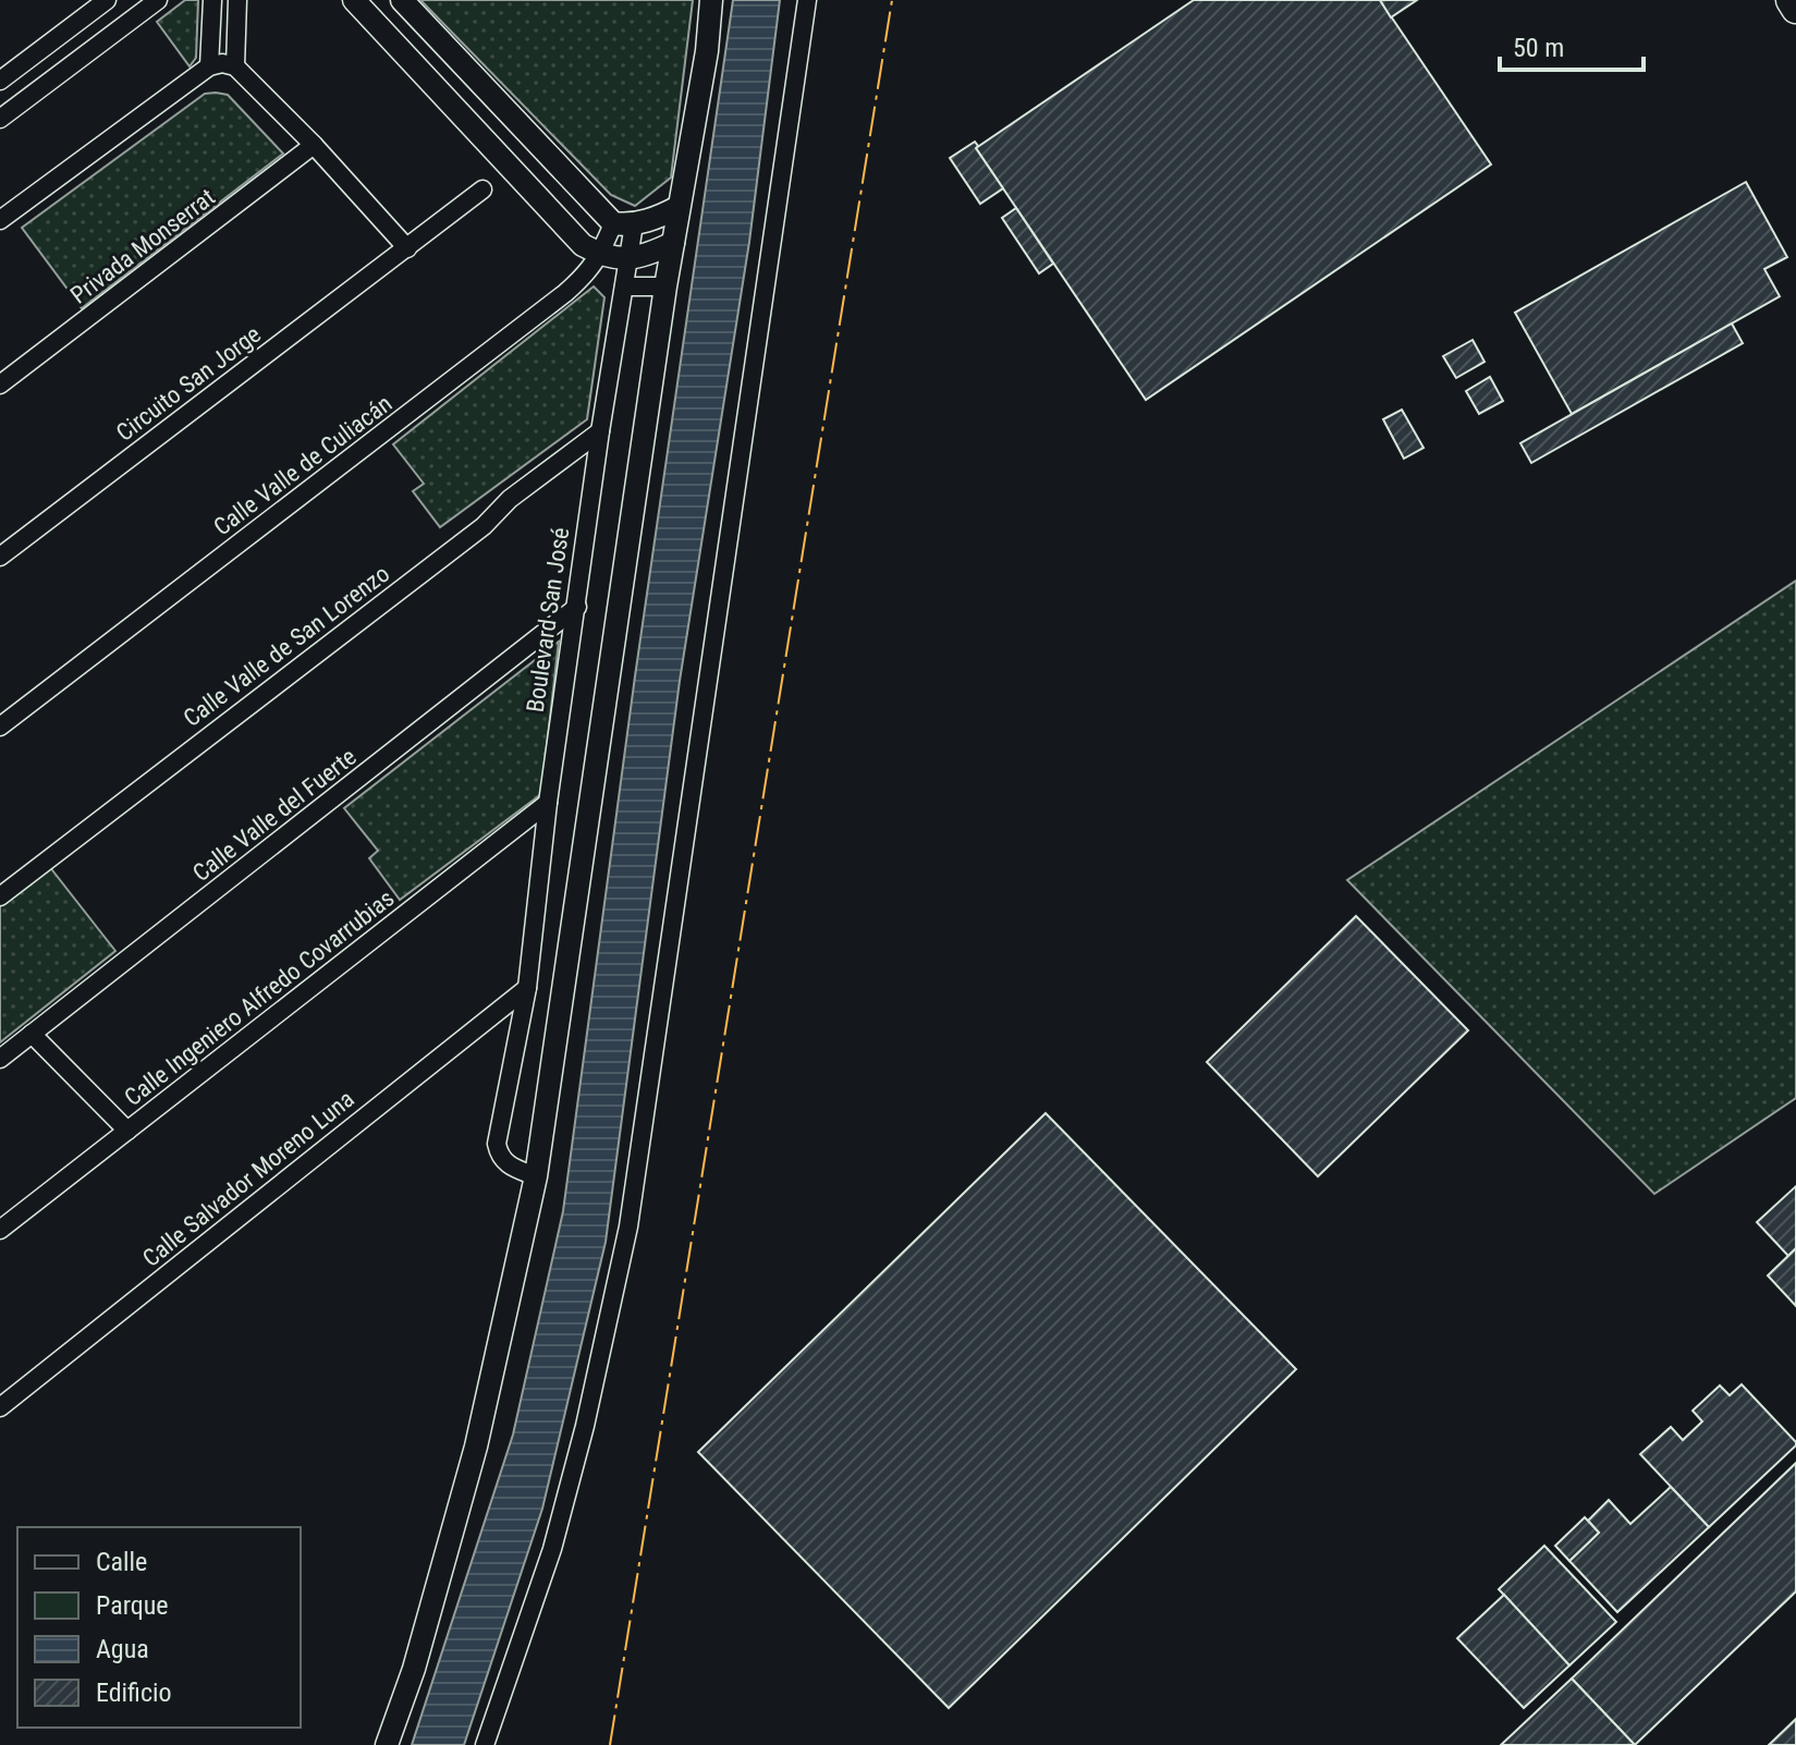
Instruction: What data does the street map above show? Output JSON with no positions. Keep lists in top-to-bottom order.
{
  "streets": {
    "street": [
      "Privada Monserrat",
      "Circuito San Jorge",
      "Calle Valle de Culiacán",
      "Boulevard San José",
      "Calle Valle de San Lorenzo",
      "Calle Valle del Fuerte",
      "Calle Ingeniero Alfredo Covarrubias",
      "Calle Salvador Moreno Luna"
    ]
  },
  "crossings": [
    ["Calle Valle de Culiacán", "Boulevard San José"],
    ["Boulevard San José", "Calle Valle de San Lorenzo"],
    ["Boulevard San José", "Calle Valle del Fuerte"],
    ["Boulevard San José", "Calle Ingeniero Alfredo Covarrubias"],
    ["Boulevard San José", "Calle Salvador Moreno Luna"]
  ],
  "legend": [
    "Calle",
    "Parque",
    "Agua",
    "Edificio"
  ],
  "scale_bar": "50 m"
}
